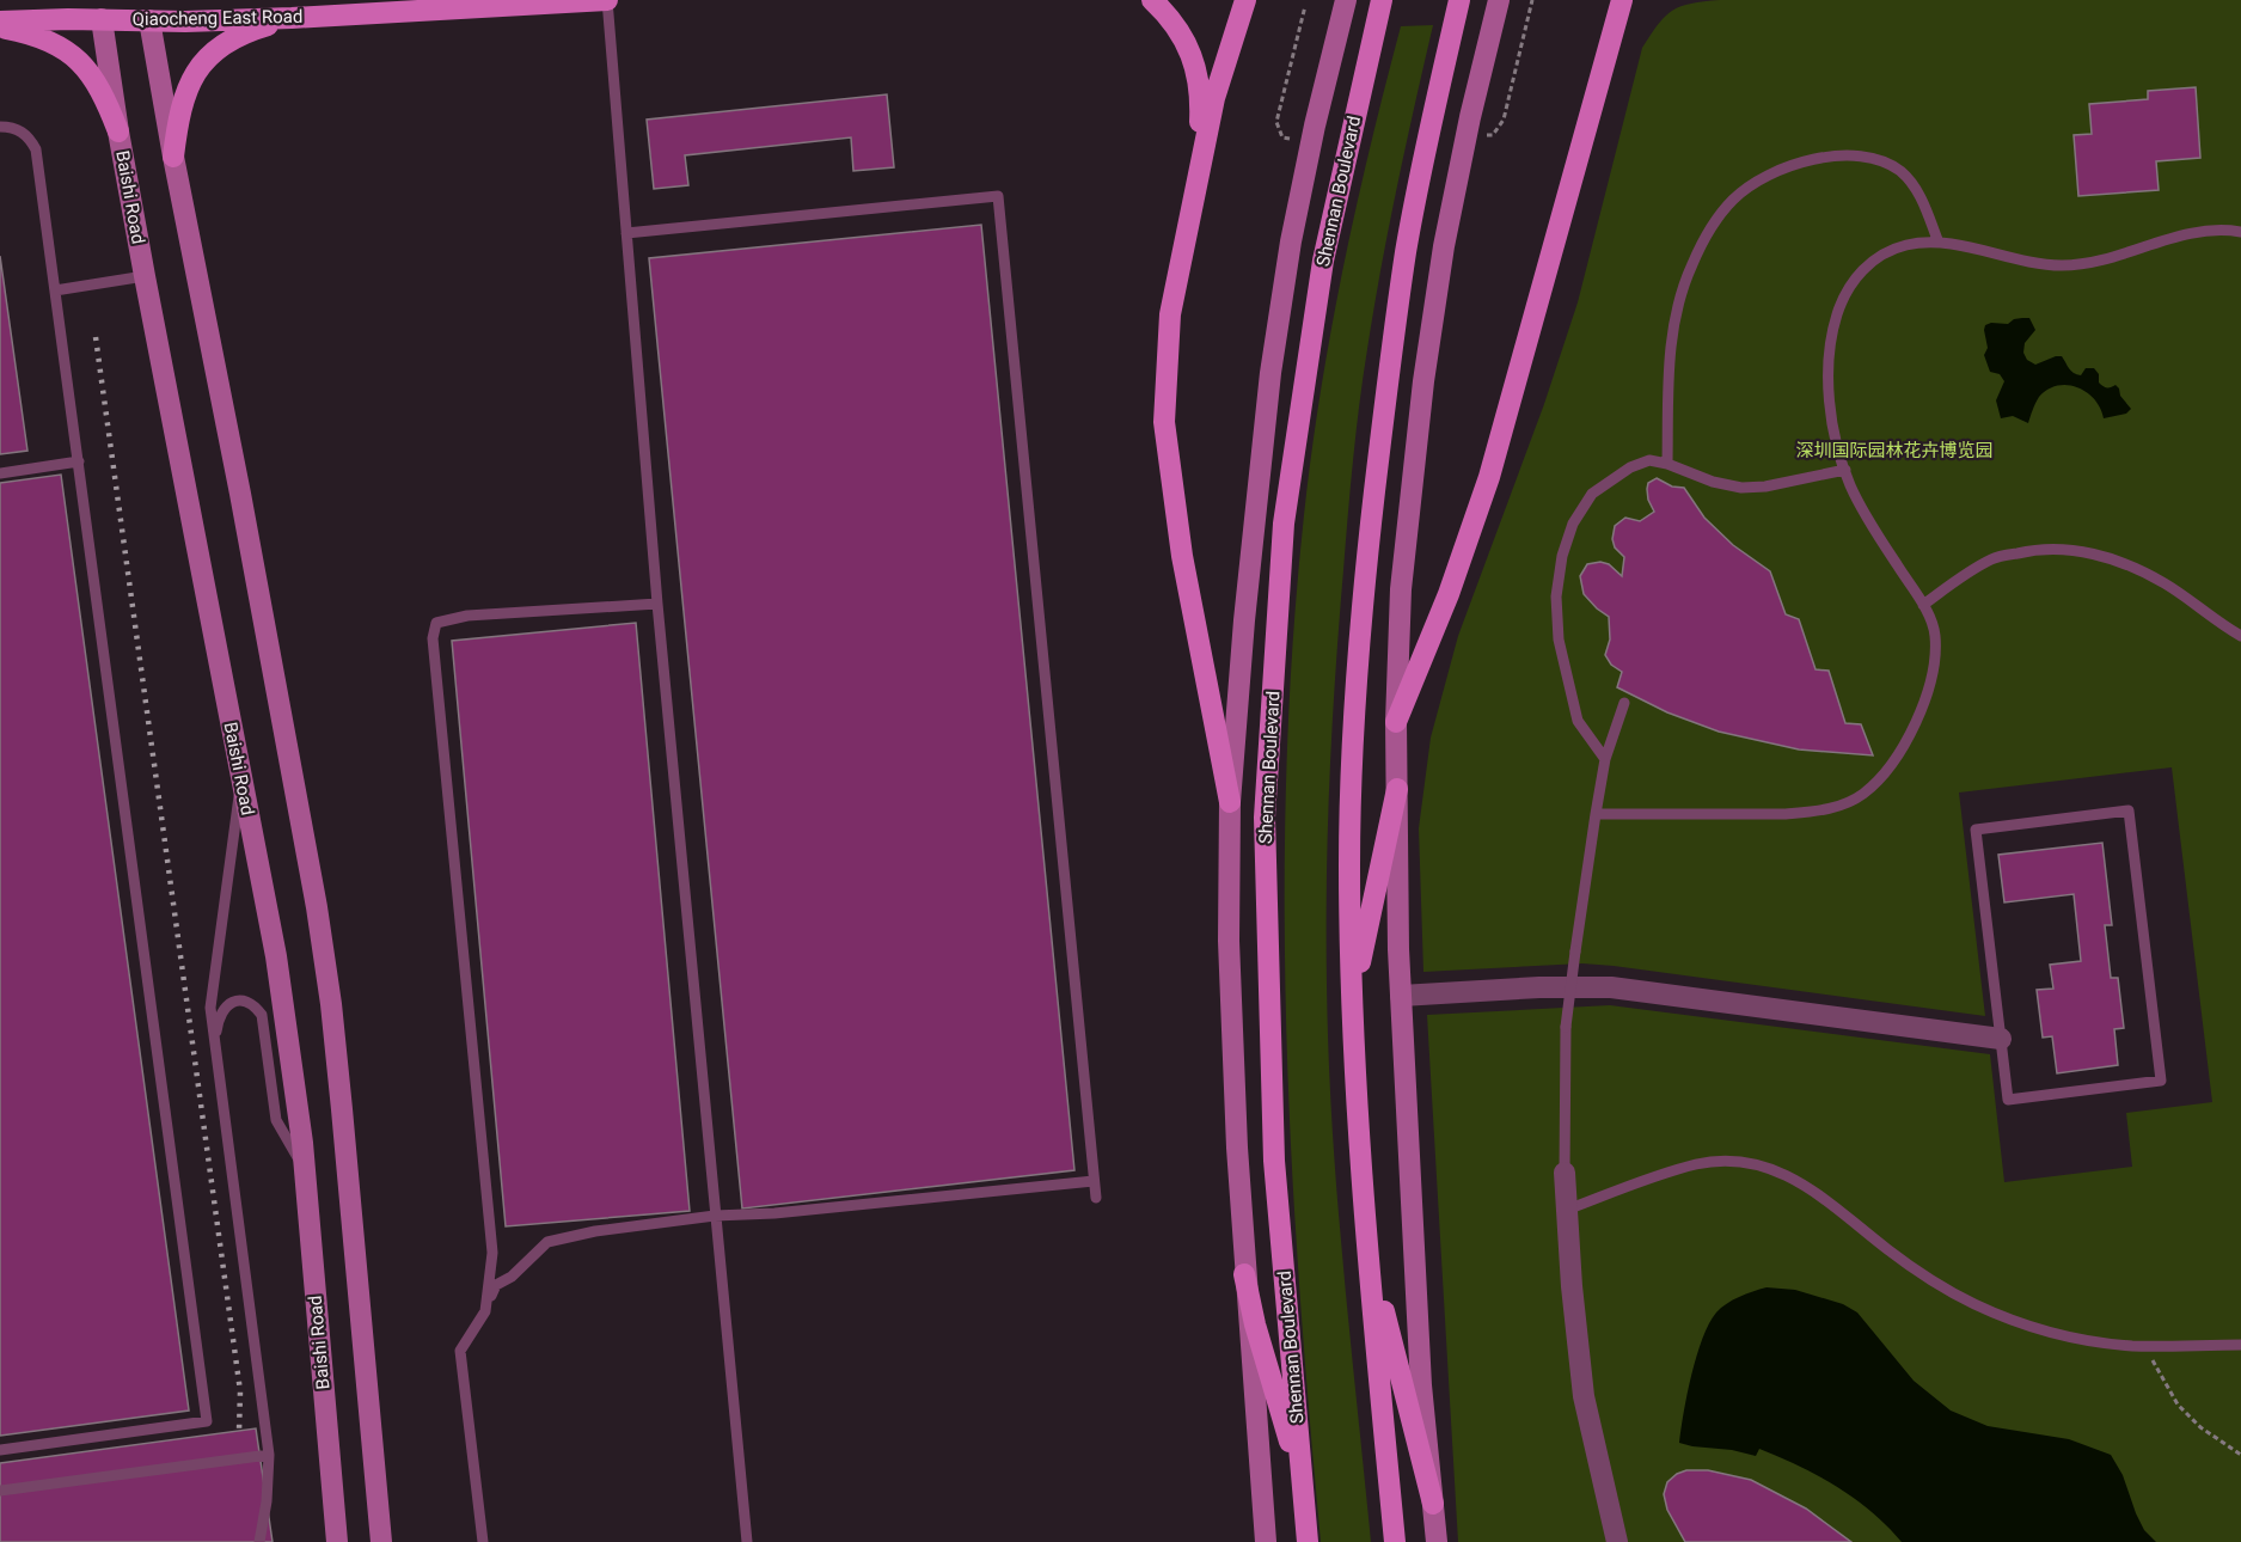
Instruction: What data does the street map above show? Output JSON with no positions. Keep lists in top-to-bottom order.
{
  "streets": {
    "main road": ["Qiaocheng East Road", "Shennan Boulevard", "Baishi Road"]
  },
  "crossings": [
    ["Qiaocheng East Road", "Baishi Road"]
  ],
  "parks": ["深圳国际园林花卉博览园"]
}
